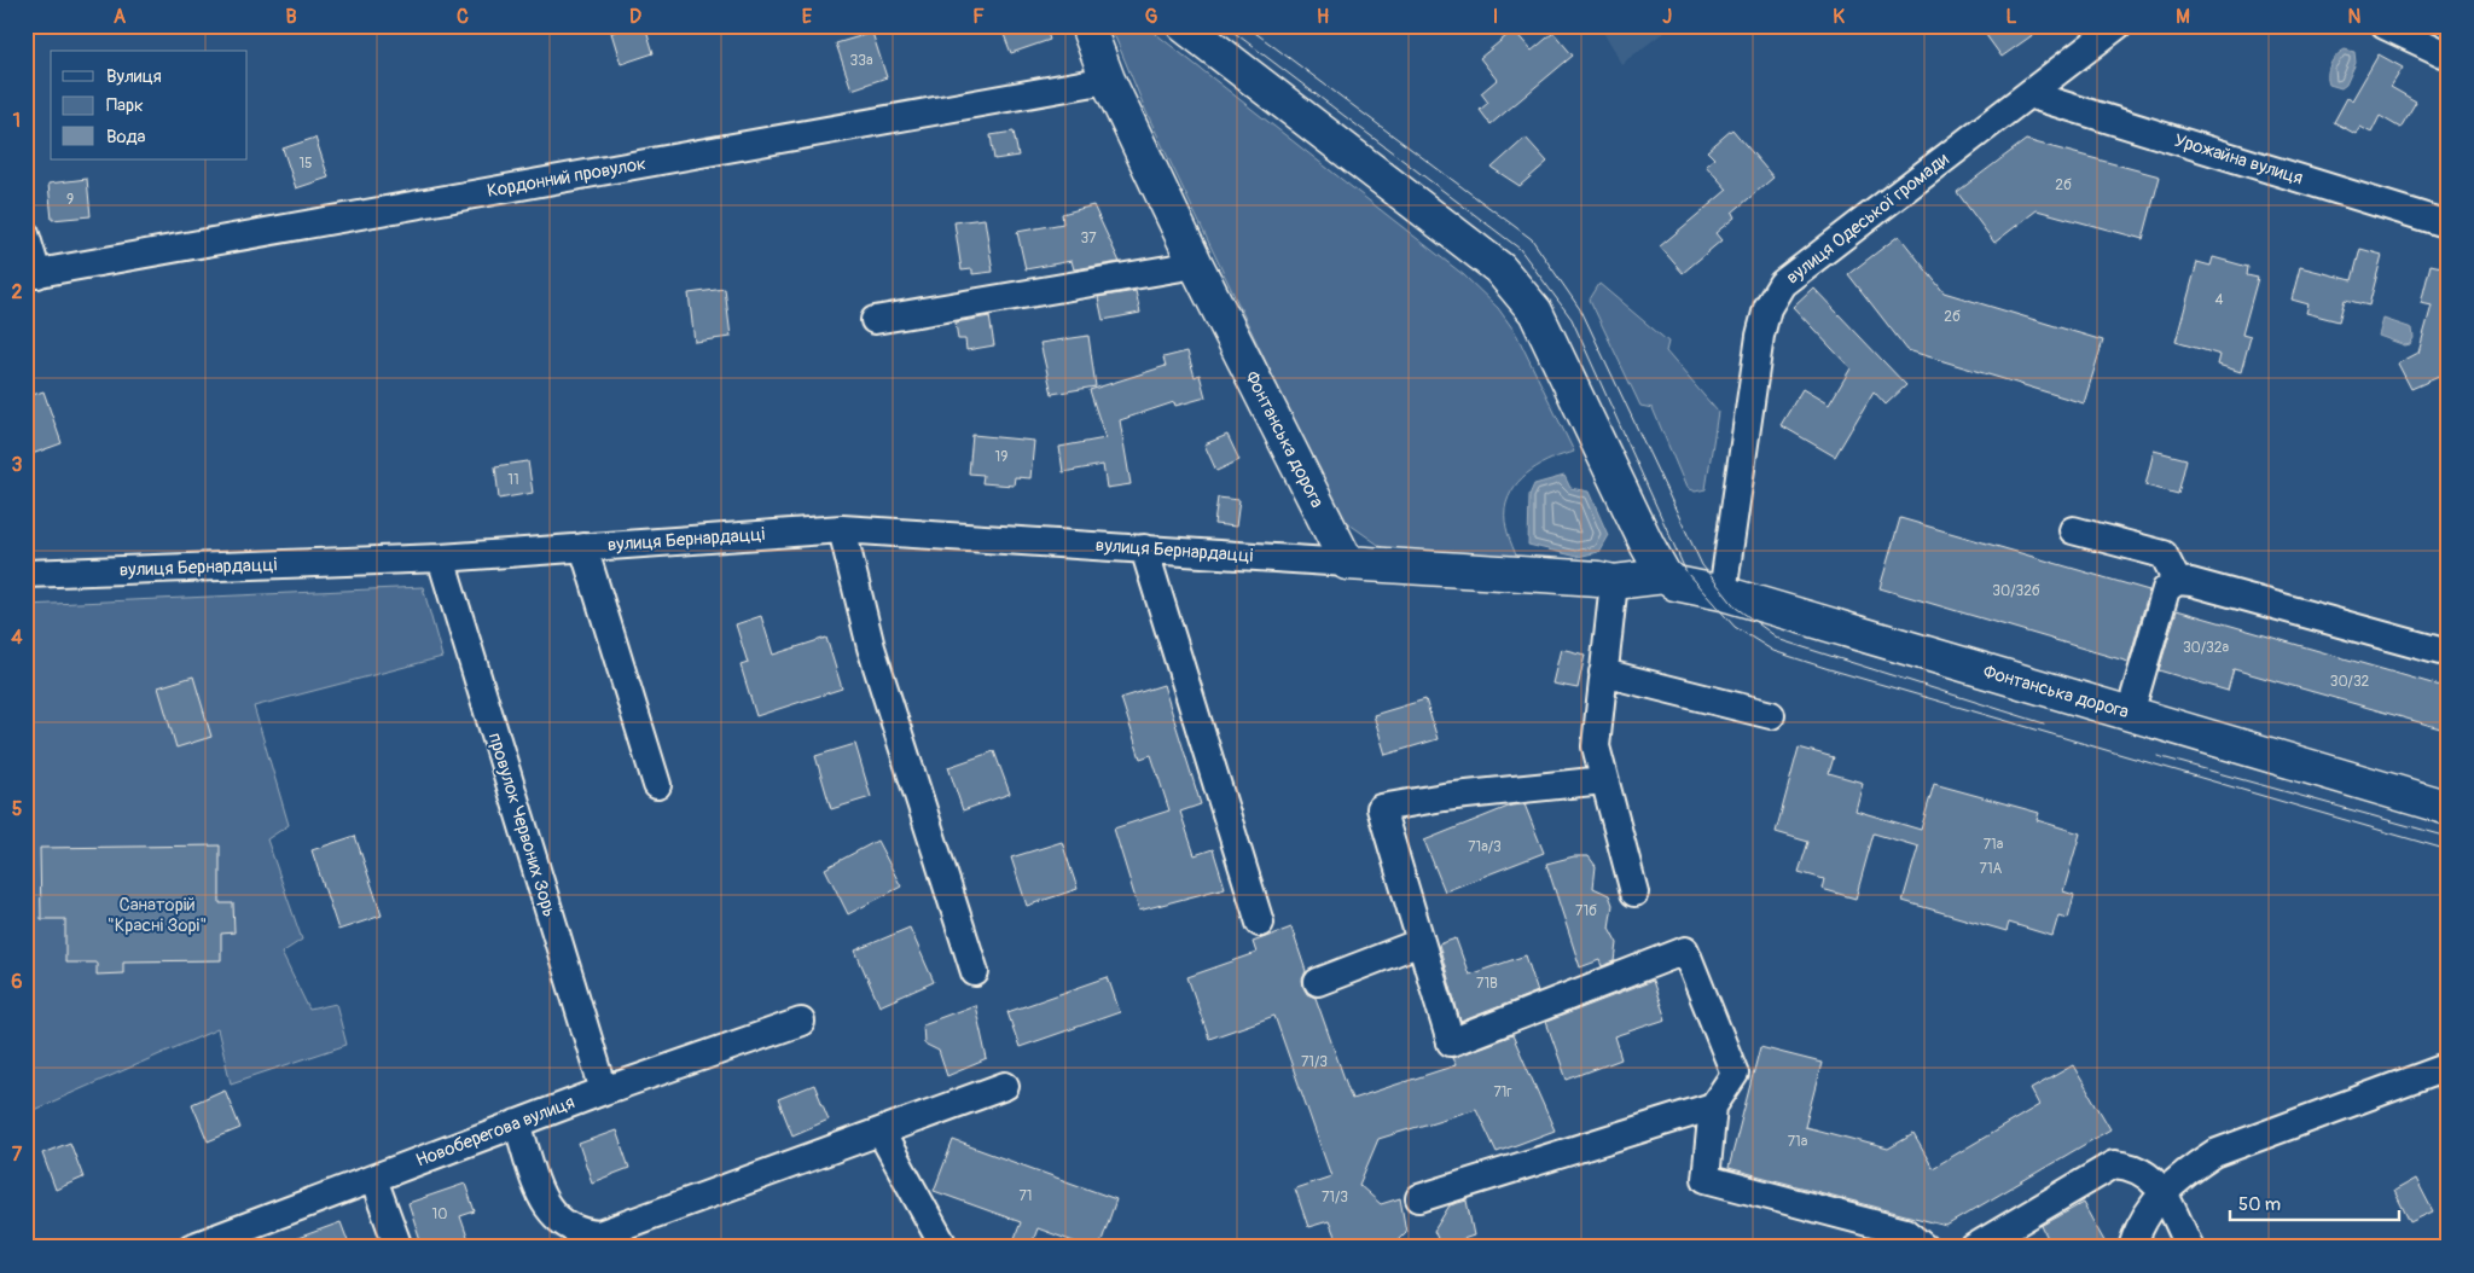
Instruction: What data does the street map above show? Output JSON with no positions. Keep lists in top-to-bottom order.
{
  "streets": {
    "main road": ["Фонтанська дорога"],
    "street": [
      "Урожайна вулиця",
      "Кордонний провулок",
      "вулиця Одеської громади",
      "вулиця Бернардацці",
      "провулок Червоних Зорь",
      "Новоберегова вулиця"
    ]
  },
  "crossings": [
    ["Урожайна вулиця", "вулиця Одеської громади"],
    ["Кордонний провулок", "Фонтанська дорога"],
    ["вулиця Одеської громади", "Фонтанська дорога"],
    ["Фонтанська дорога", "вулиця Бернардацці"],
    ["вулиця Бернардацці", "провулок Червоних Зорь"],
    ["провулок Червоних Зорь", "Новоберегова вулиця"]
  ],
  "parks": ["Санаторій \"Красні Зорі\""],
  "house_numbers": [
    "33а",
    "15",
    "2б",
    "9",
    "37",
    "4",
    "2б",
    "19",
    "11",
    "30/32б",
    "30/32а",
    "30/32",
    "71а",
    "71а/3",
    "71А",
    "71б",
    "71В",
    "71/3",
    "71г",
    "71а",
    "71",
    "71/3",
    "10"
  ],
  "legend": ["Вулиця", "Парк", "Вода"],
  "scale_bar": "50 m",
  "grid": {
    "columns": [
      "A",
      "B",
      "C",
      "D",
      "E",
      "F",
      "G",
      "H",
      "I",
      "J",
      "K",
      "L",
      "M",
      "N"
    ],
    "rows": [
      "1",
      "2",
      "3",
      "4",
      "5",
      "6",
      "7"
    ]
  }
}
